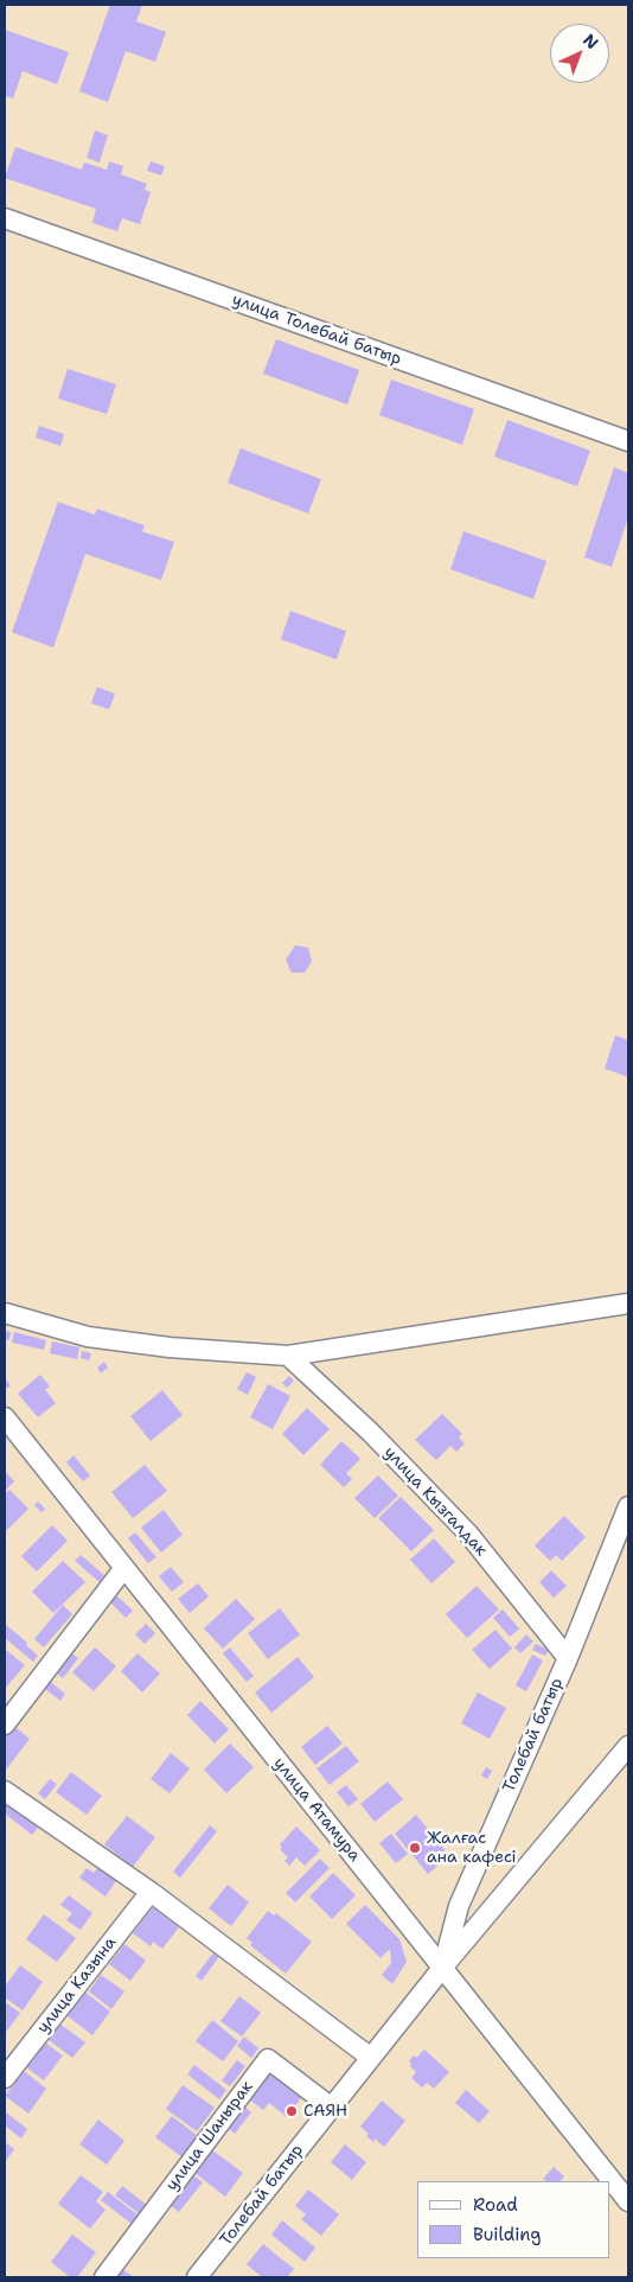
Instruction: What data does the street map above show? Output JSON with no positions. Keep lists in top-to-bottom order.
{
  "streets": {
    "street": [
      "улица Толебай батыр",
      "улица Кызгалдак",
      "Толебай батыр",
      "улица Атамура",
      "улица Казына",
      "улица Шанырак"
    ]
  },
  "crossings": [
    ["улица Кызгалдак", "Толебай батыр"],
    ["Толебай батыр", "улица Атамура"],
    ["Толебай батыр", "улица Шанырак"]
  ],
  "places": ["Жалғас ана кафесі", "САЯН"],
  "legend": ["Road", "Building"],
  "north": "top right"
}
